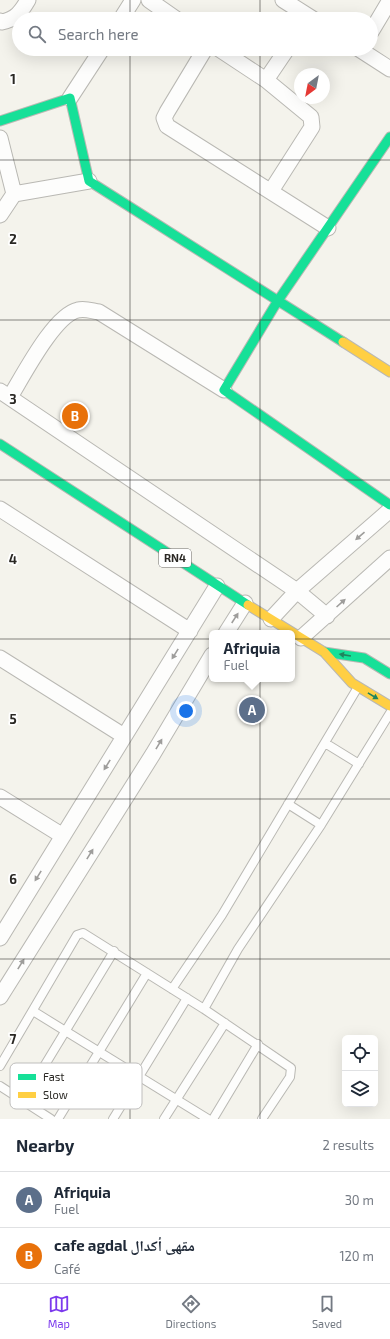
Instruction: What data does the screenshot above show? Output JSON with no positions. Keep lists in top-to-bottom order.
{
  "streets": {
    "street": ["RN4"]
  },
  "legend": ["Fast", "Slow"],
  "north": "bottom left",
  "page": {
    "search": "Search here",
    "pins": ["B", "A"],
    "popup": ["Afriquia", "Fuel"],
    "heading": ["Nearby", "2 results"],
    "list": [
      {
        "mark": "A",
        "name": "Afriquia",
        "note": "Fuel",
        "value": "30 m"
      },
      {
        "mark": "B",
        "name": "cafe agdal مقهى أكدال",
        "note": "Café",
        "value": "120 m"
      }
    ],
    "nav": ["Map", "Directions", "Saved"]
  },
  "grid": {
    "rows": [
      "1",
      "2",
      "3",
      "4",
      "5",
      "6",
      "7"
    ]
  }
}
